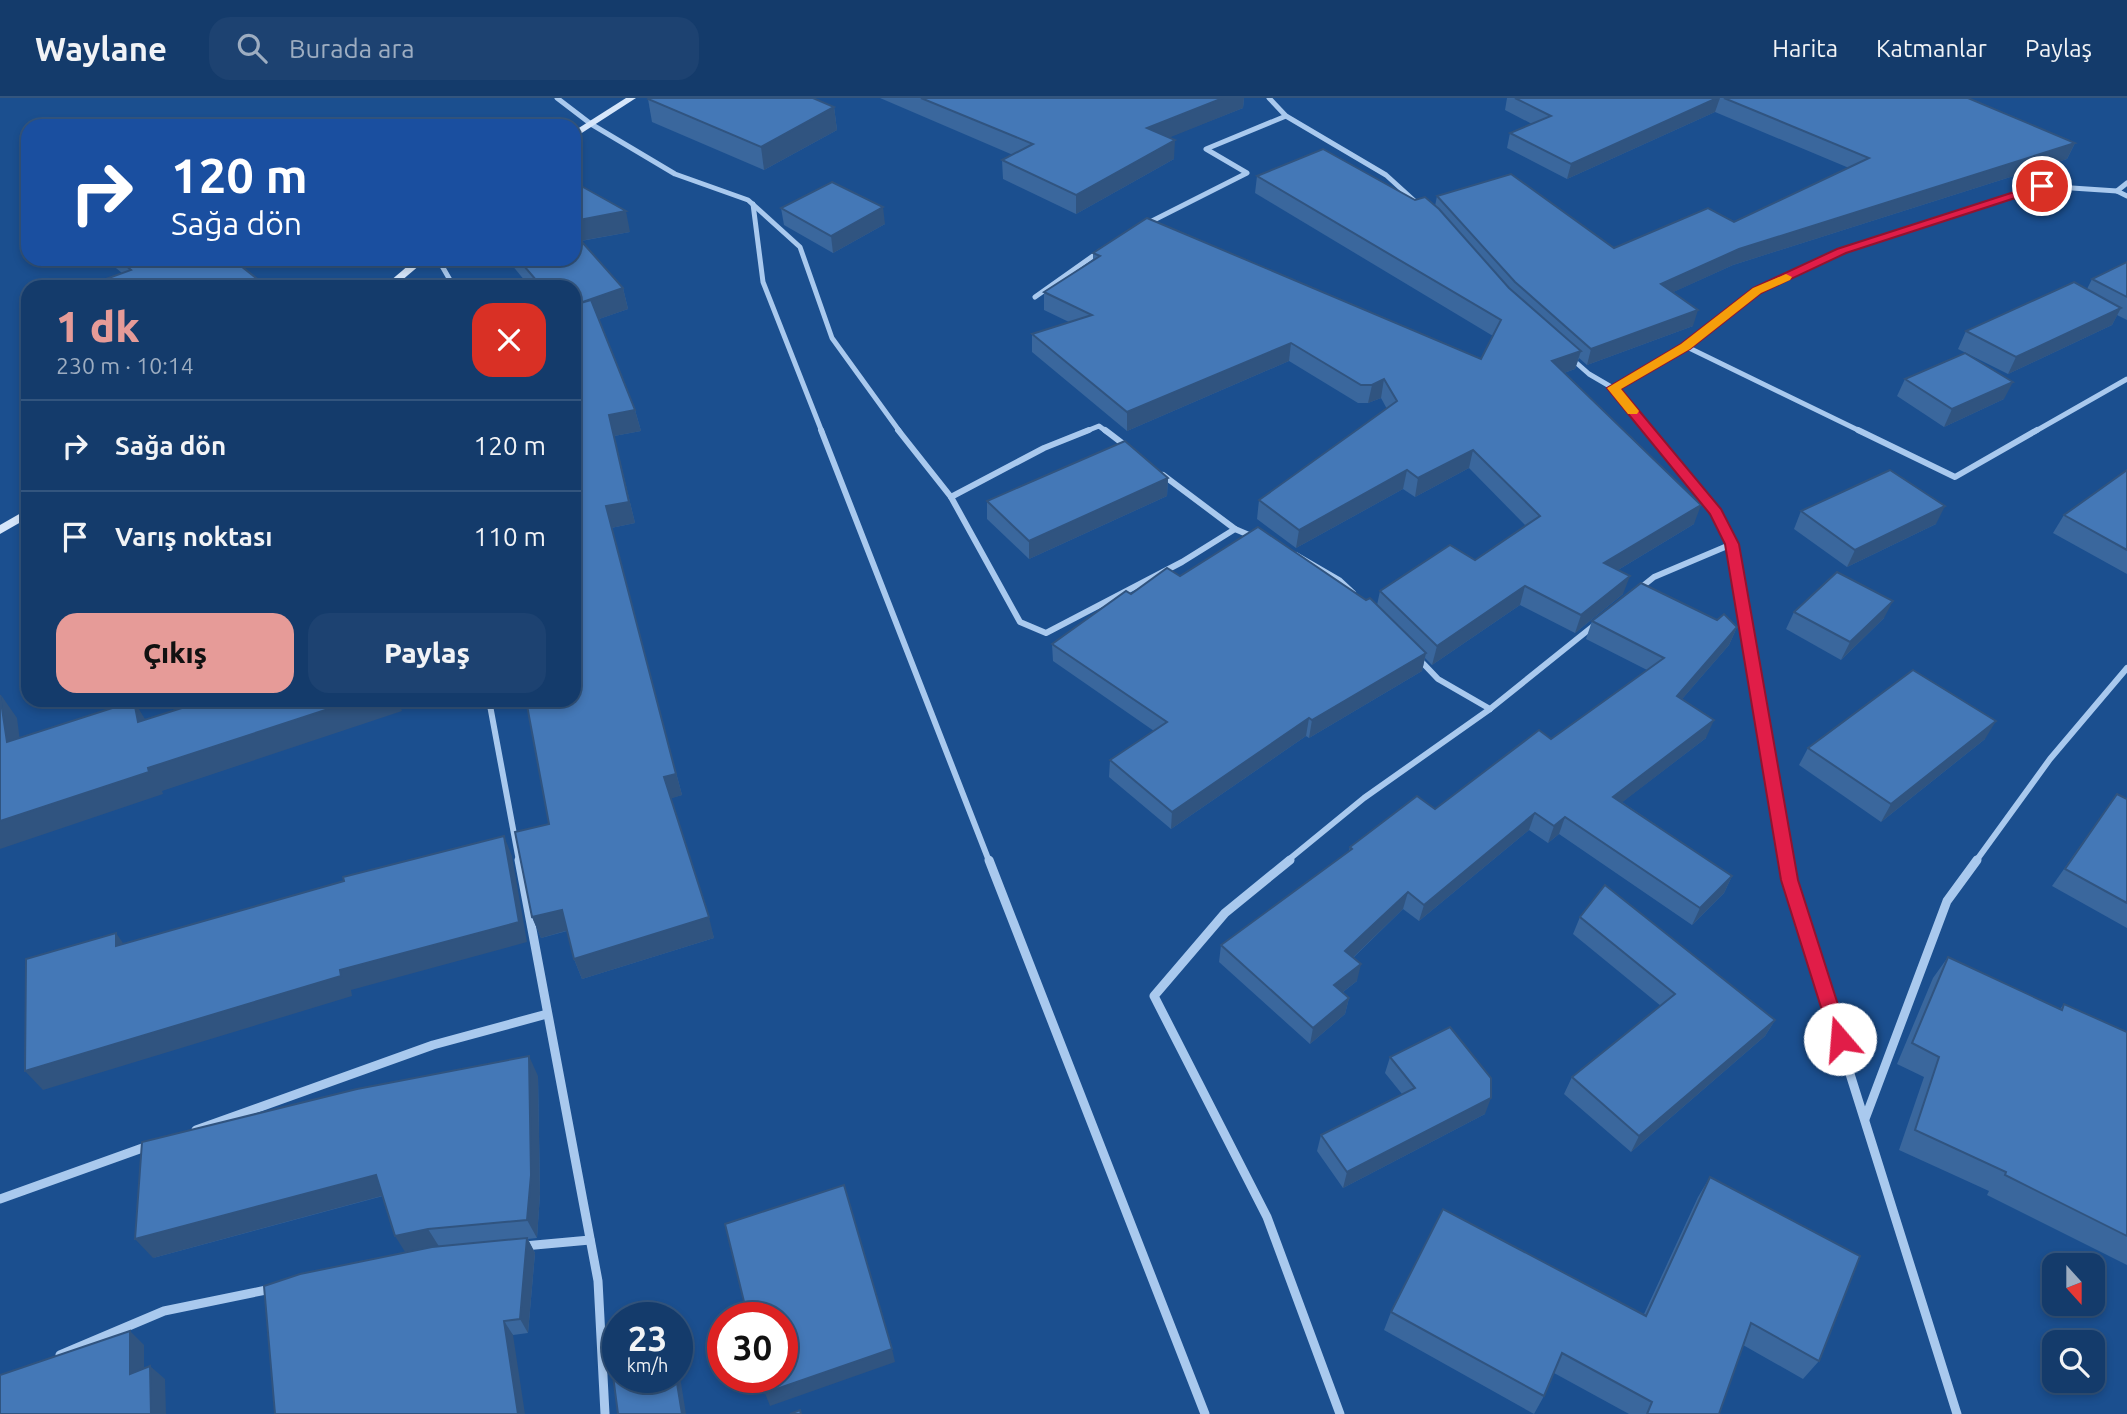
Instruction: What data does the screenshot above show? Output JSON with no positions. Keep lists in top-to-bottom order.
{
  "north": "bottom",
  "page": {
    "header": "Waylane",
    "search": "Burada ara",
    "nav": ["Harita", "Katmanlar", "Paylaş"],
    "turn": ["120 m", "Sağa dön"],
    "heading": ["1 dk", "230 m · 10:14"],
    "list": [
      {
        "name": "Sağa dön",
        "value": "120 m"
      },
      {
        "name": "Varış noktası",
        "value": "110 m"
      }
    ],
    "buttons": ["Çıkış", "Paylaş"],
    "speed": "23 km/h",
    "limit": "30"
  }
}
